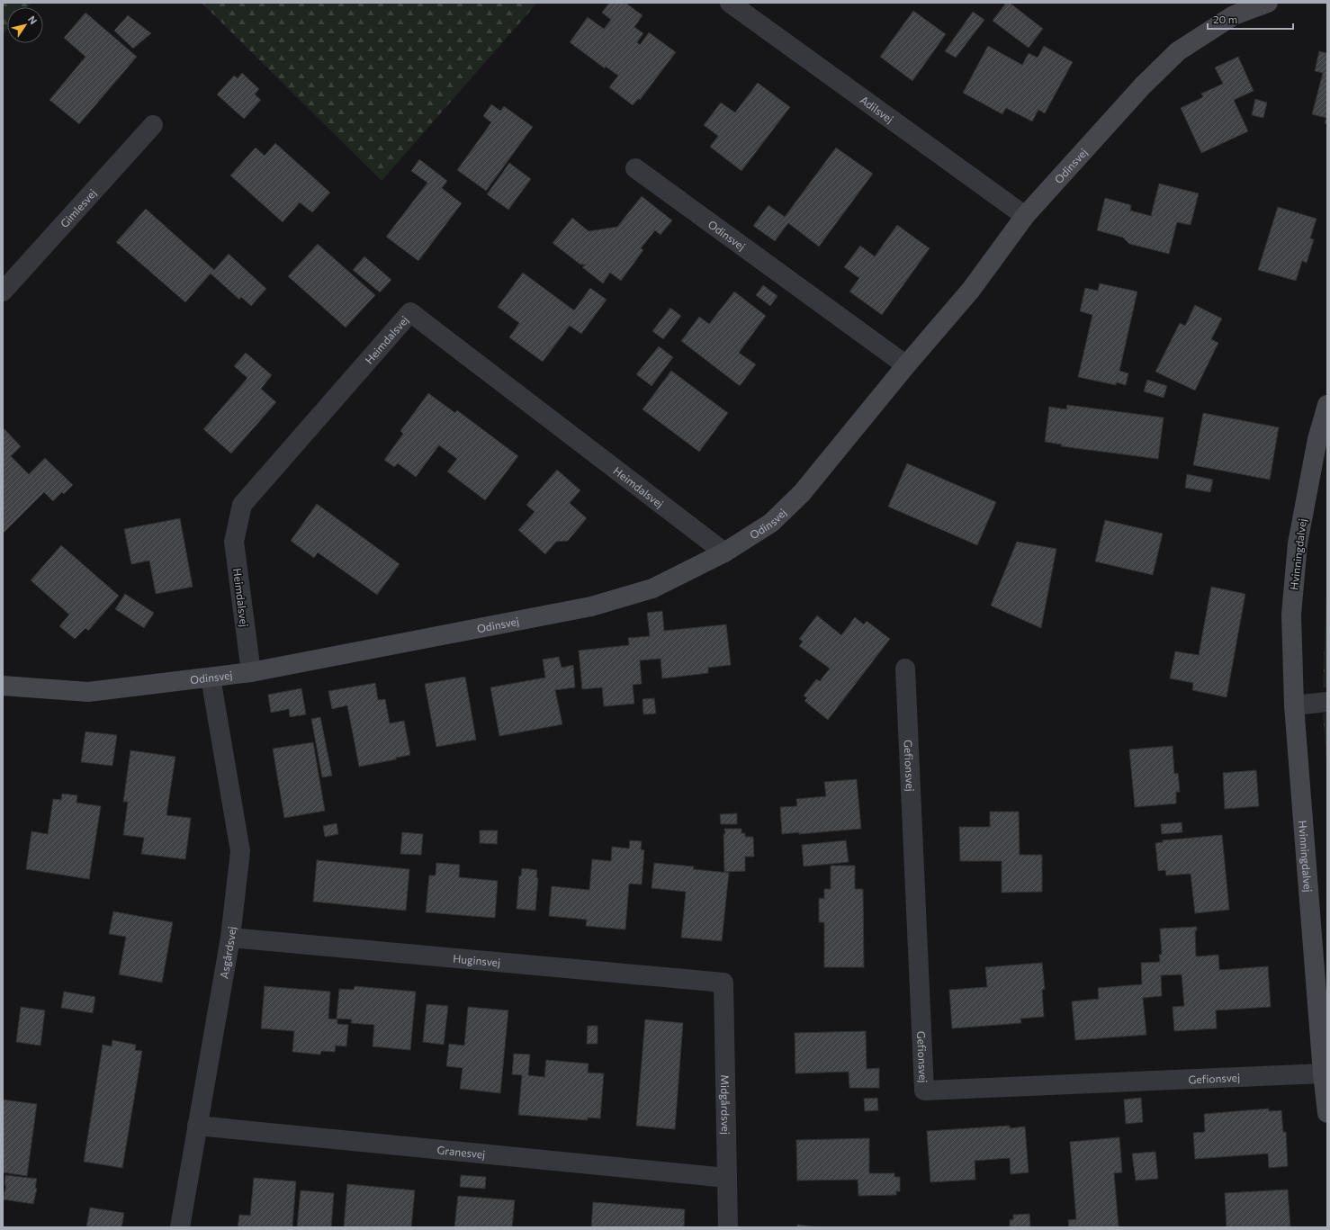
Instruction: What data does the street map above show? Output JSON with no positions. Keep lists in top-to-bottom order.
{
  "streets": {
    "street": [
      "Adilsvej",
      "Odinsvej",
      "Gimlesvej",
      "Heimdalsvej",
      "Hvinningdalvej",
      "Gefionsvej",
      "Asgårdsvej",
      "Huginsvej",
      "Midgårdsvej",
      "Granesvej"
    ]
  },
  "crossings": [
    ["Adilsvej", "Odinsvej"],
    ["Odinsvej", "Heimdalsvej"],
    ["Odinsvej", "Asgårdsvej"],
    ["Hvinningdalvej", "Gefionsvej"],
    ["Asgårdsvej", "Huginsvej"],
    ["Asgårdsvej", "Granesvej"],
    ["Huginsvej", "Midgårdsvej"],
    ["Midgårdsvej", "Granesvej"]
  ],
  "scale_bar": "20 m",
  "north": "top right"
}
